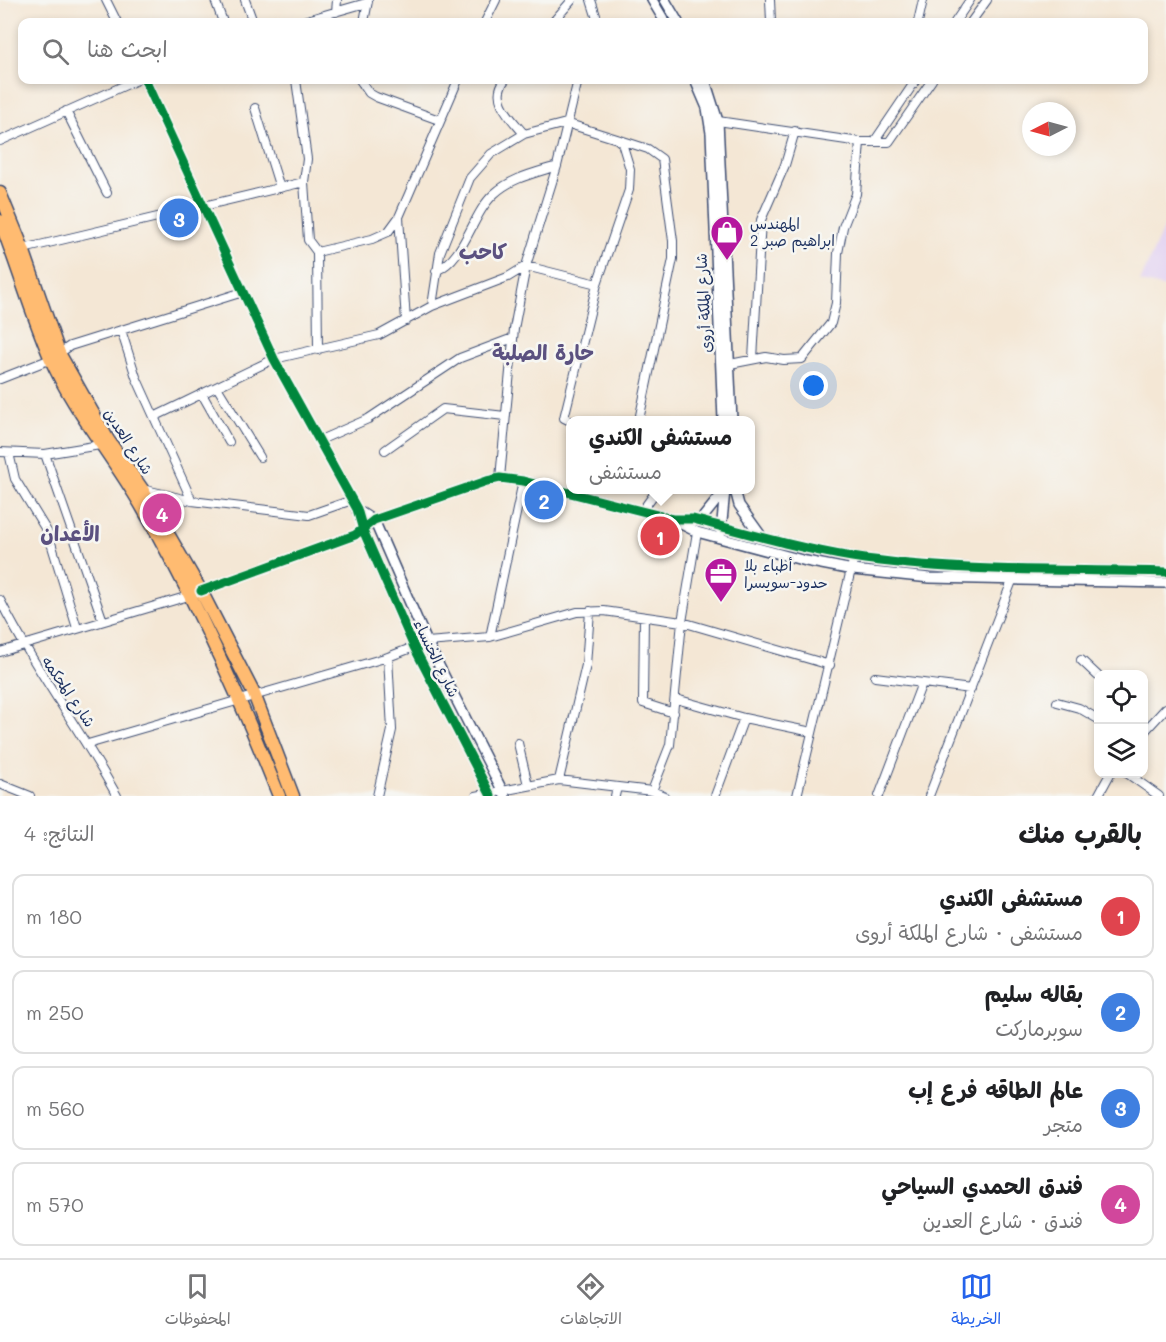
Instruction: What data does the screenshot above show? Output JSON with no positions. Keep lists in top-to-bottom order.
{
  "streets": {
    "main road": ["شارع العدين"],
    "street": ["شارع الملكة أروى", "شارع الخنساء", "شارع المحكمه"]
  },
  "districts": ["كاحب", "حارة الصلبة", "الأعدان"],
  "places": {
    "shop": ["المهندس ابراهيم صبر 2"],
    "office": ["أطباء بلا حدود-سويسرا"]
  },
  "north": "left",
  "page": {
    "search": "ابحث هنا",
    "pins": [
      "3",
      "2",
      "4",
      "1"
    ],
    "popup": ["مستشفى الكندي", "مستشفى"],
    "heading": ["بالقرب منك", "النتائج: 4"],
    "list": [
      {
        "mark": "1",
        "name": "مستشفى الكندي",
        "note": "مستشفى · شارع الملكة أروى",
        "value": "180 m"
      },
      {
        "mark": "2",
        "name": "بقاله سليم",
        "note": "سوبرماركت",
        "value": "250 m"
      },
      {
        "mark": "3",
        "name": "عالم الطاقه فرع إب",
        "note": "متجر",
        "value": "560 m"
      },
      {
        "mark": "4",
        "name": "فندق الحمدي السياحي",
        "note": "فندق · شارع العدين",
        "value": "570 m"
      }
    ],
    "nav": ["الخريطة", "الاتجاهات", "المحفوظات"]
  }
}
